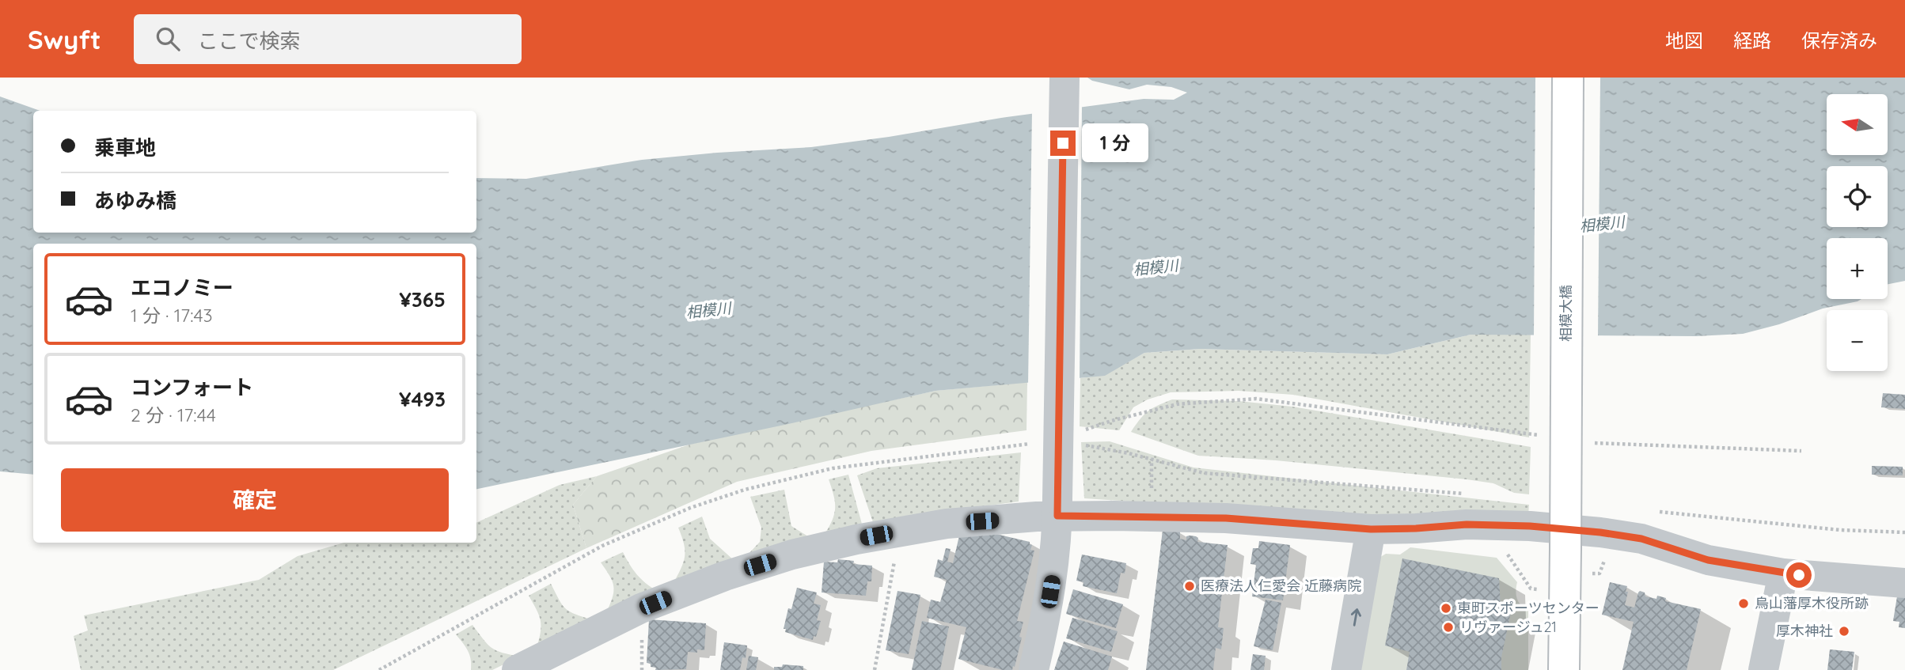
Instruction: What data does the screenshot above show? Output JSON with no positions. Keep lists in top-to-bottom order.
{
  "streets": {
    "main road": ["相模大橋"]
  },
  "water": ["相模川"],
  "places": [
    "医療法人仁愛会 近藤病院",
    "烏山藩厚木役所跡",
    "東町スポーツセンター",
    "リヴァージュ21",
    "厚木神社"
  ],
  "north": "left",
  "page": {
    "header": "Swyft",
    "search": "ここで検索",
    "nav": ["地図", "経路", "保存済み"],
    "map_buttons": ["+", "−"],
    "banner": ["乗車地", "あゆみ橋"],
    "bubble": "1 分",
    "list": [
      {
        "name": "エコノミー",
        "note": "1 分 · 17:43",
        "value": "¥365"
      },
      {
        "name": "コンフォート",
        "note": "2 分 · 17:44",
        "value": "¥493"
      }
    ],
    "buttons": "確定"
  }
}
